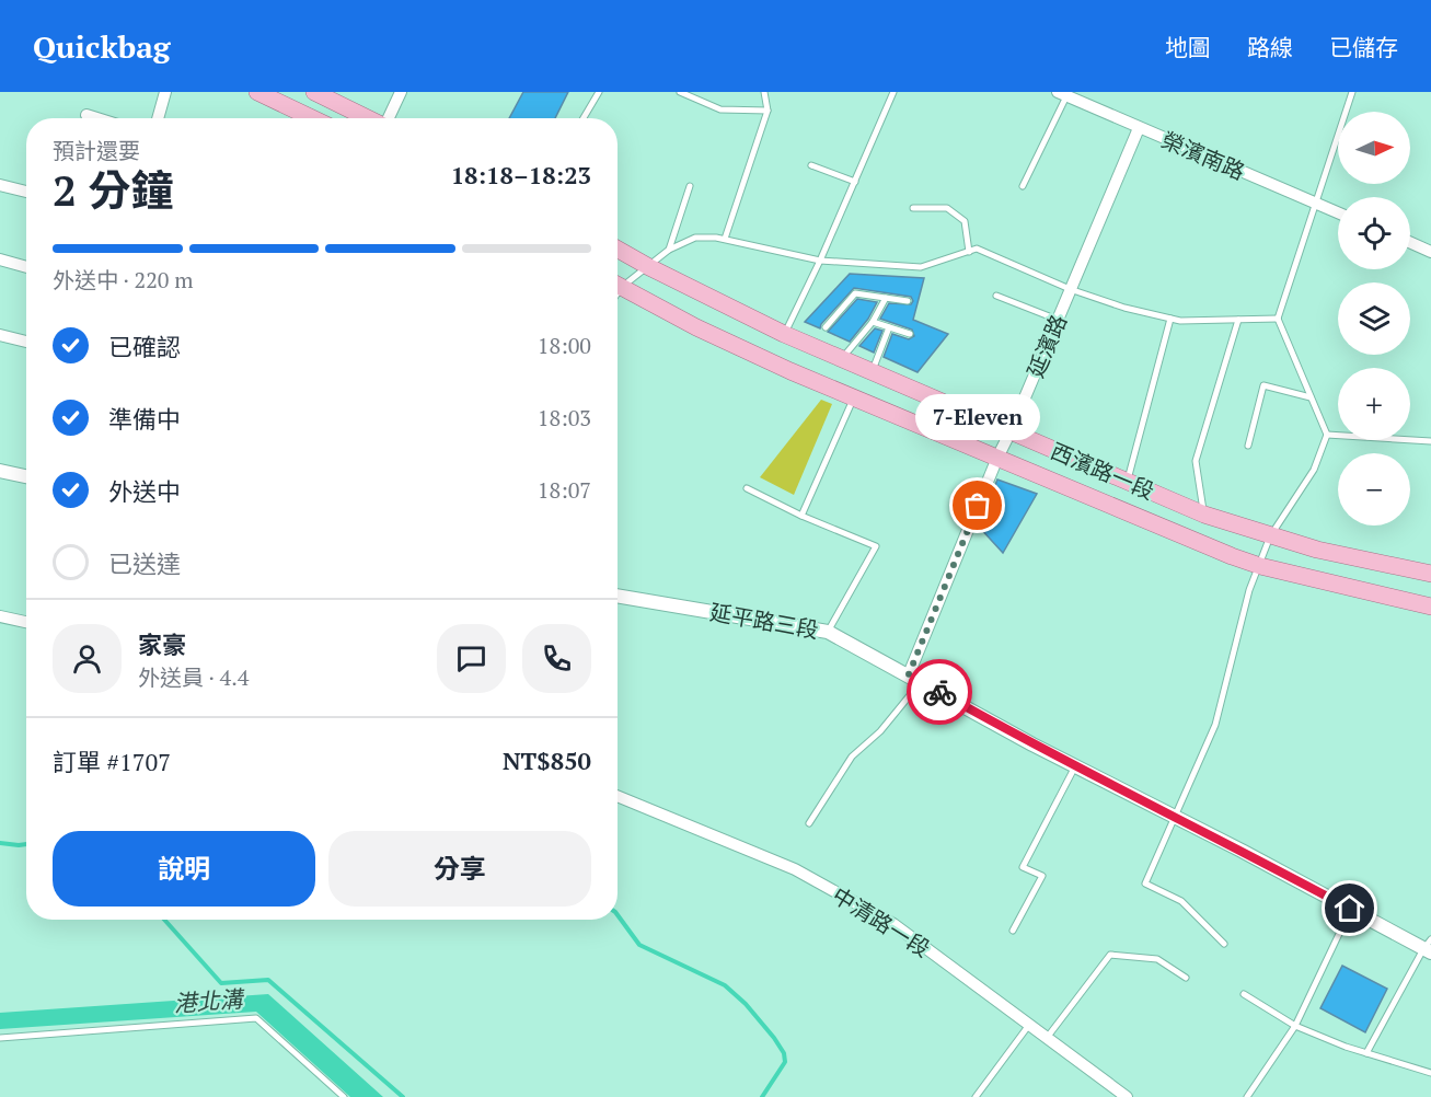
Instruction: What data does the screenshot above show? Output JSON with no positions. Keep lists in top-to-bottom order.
{
  "streets": {
    "main road": ["西濱路一段"],
    "street": [
      "榮濱南路",
      "延濱路",
      "延平路三段",
      "中清路一段"
    ]
  },
  "crossings": [
    ["榮濱南路", "延濱路"],
    ["延濱路", "西濱路一段"],
    ["延濱路", "延平路三段"]
  ],
  "water": ["港北溝"],
  "places": ["7-Eleven"],
  "north": "right",
  "page": {
    "header": "Quickbag",
    "nav": ["地圖", "路線", "已儲存"],
    "map_buttons": ["+", "−"],
    "heading": ["2 分鐘", "預計還要", "18:18–18:23"],
    "panel": [
      "家豪",
      "外送員 · 4.4",
      "訂單 #1707",
      "NT$850"
    ],
    "bar": "外送中 · 220 m",
    "list": [
      ["已確認", "18:00"],
      ["準備中", "18:03"],
      ["外送中", "18:07"],
      "已送達"
    ],
    "bubble": "7-Eleven",
    "buttons": ["說明", "分享"]
  }
}
